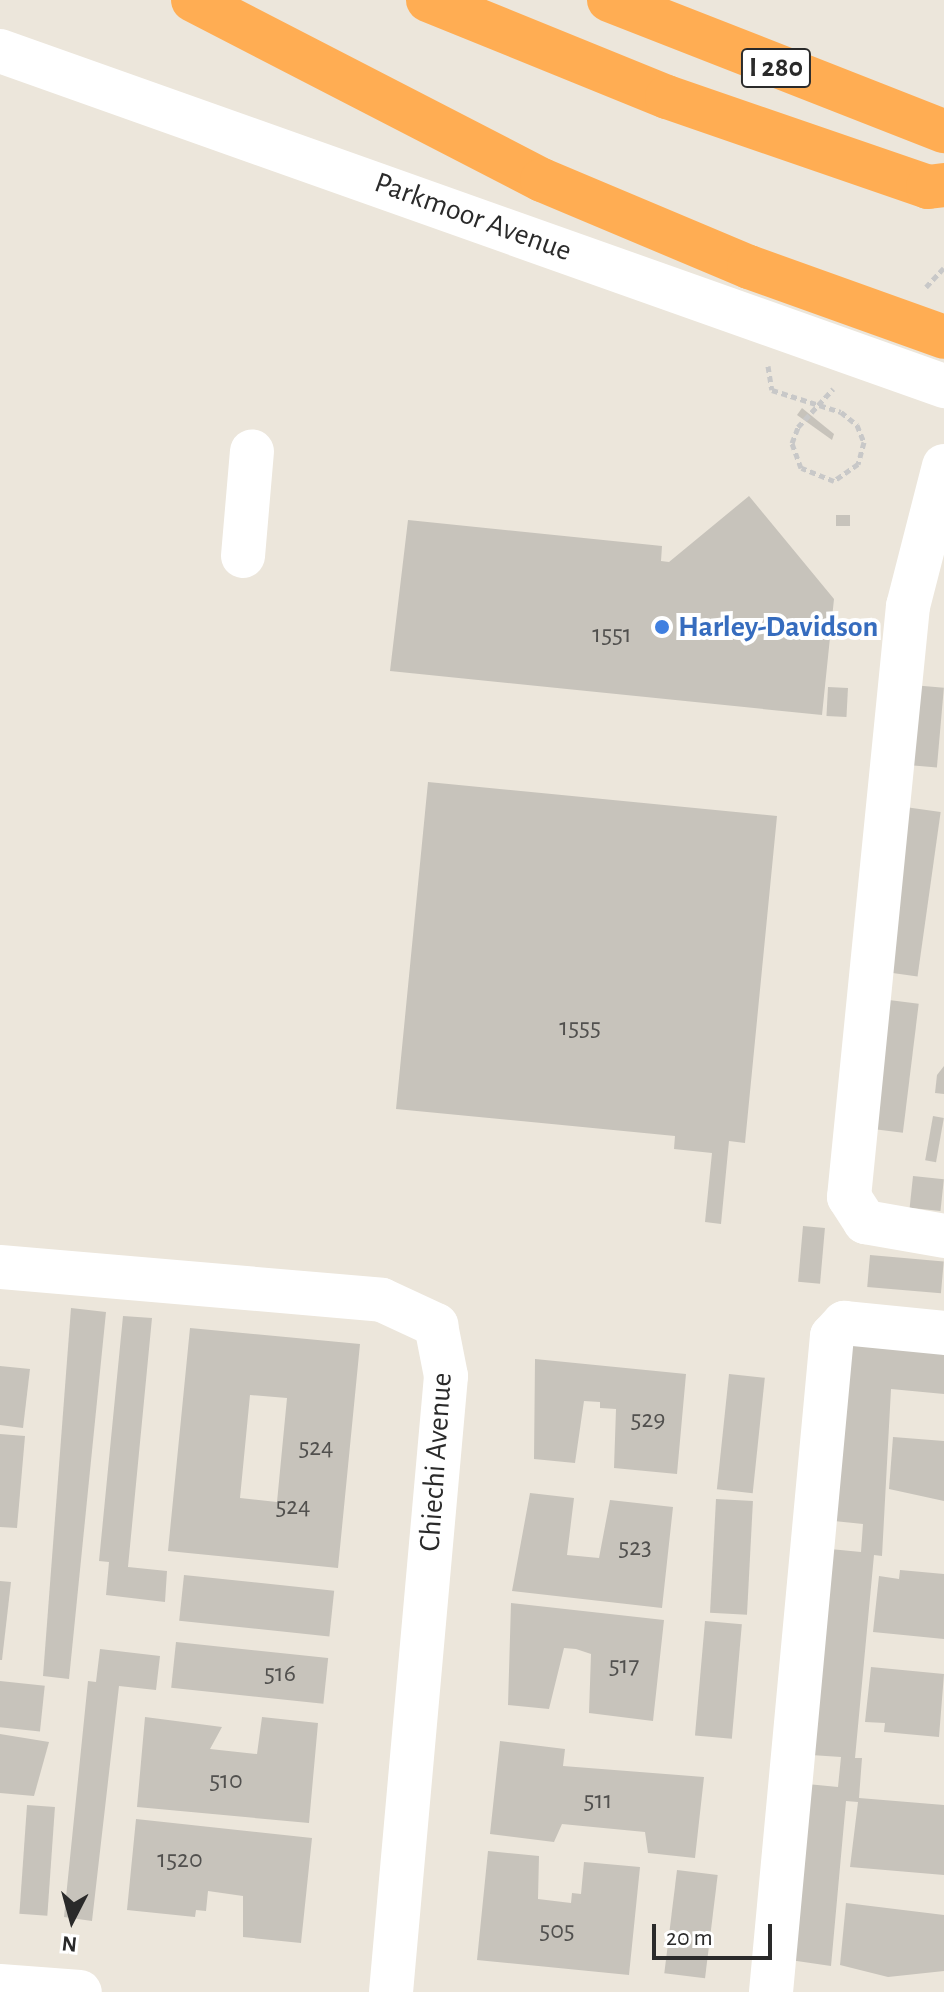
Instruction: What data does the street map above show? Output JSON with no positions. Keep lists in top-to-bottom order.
{
  "streets": {
    "highway": ["I 280"],
    "street": ["Parkmoor Avenue", "Chiechi Avenue"]
  },
  "places": ["Harley-Davidson"],
  "house_numbers": [
    "1551",
    "1555",
    "529",
    "524",
    "524",
    "523",
    "517",
    "516",
    "510",
    "511",
    "1520",
    "505"
  ],
  "scale_bar": "20 m",
  "north": "bottom"
}
